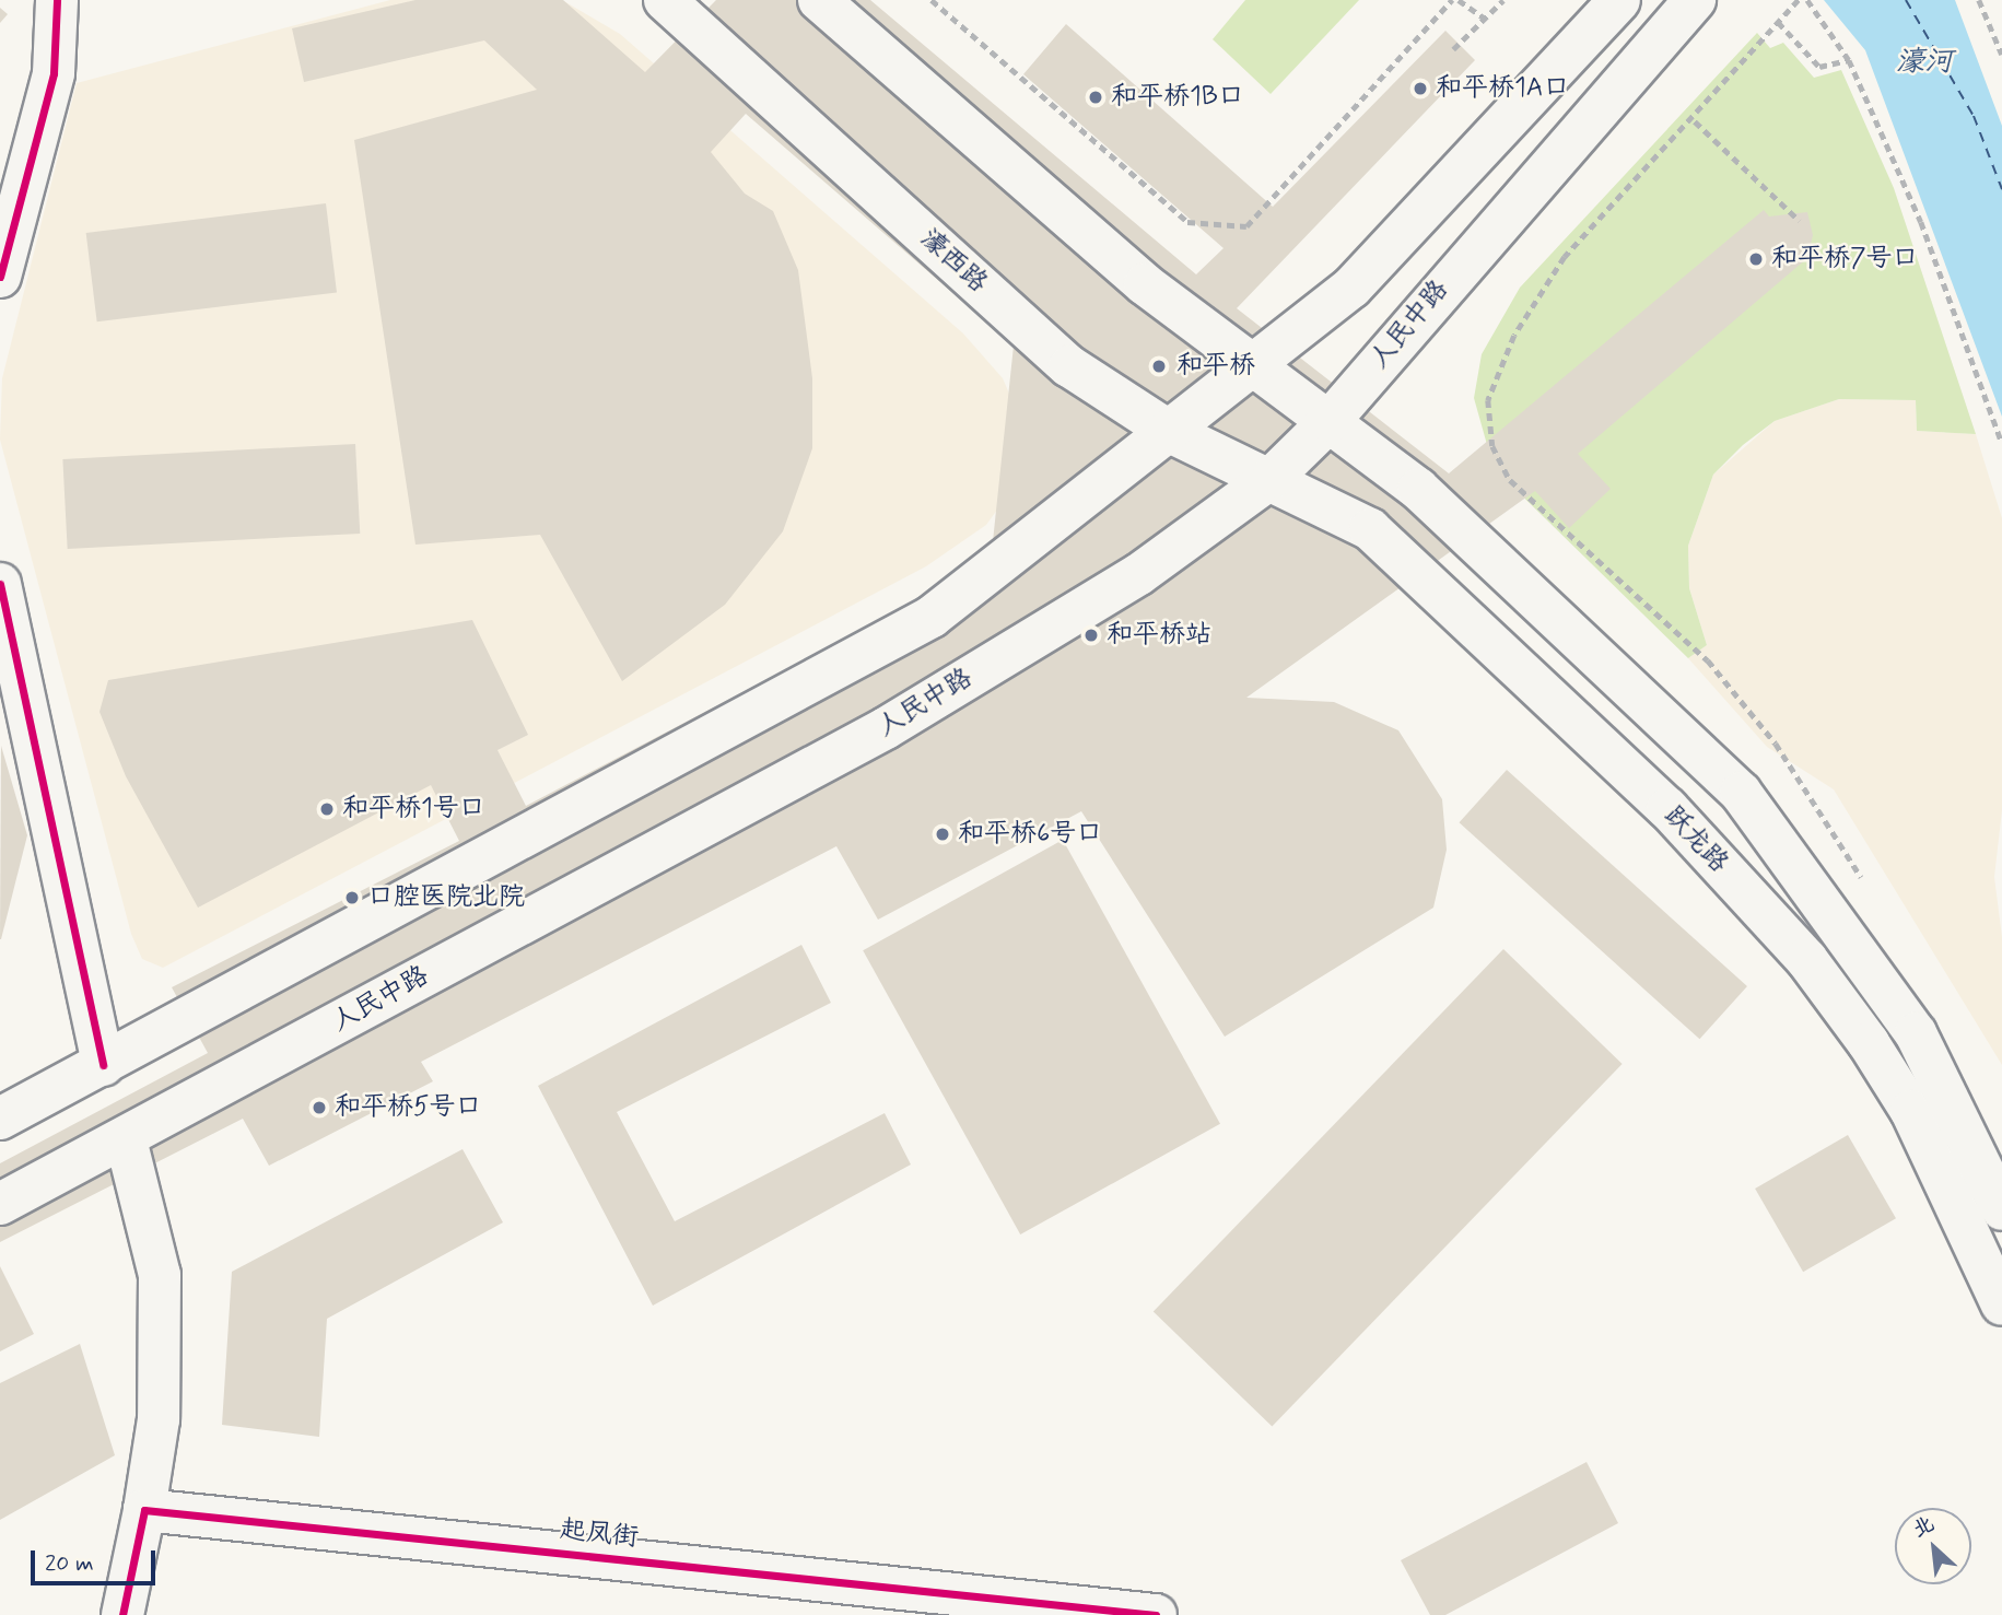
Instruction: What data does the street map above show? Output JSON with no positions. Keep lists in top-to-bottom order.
{
  "streets": {
    "main road": [
      "濠西路",
      "人民中路",
      "跃龙路",
      "起凤街"
    ]
  },
  "crossings": [
    ["濠西路", "人民中路"],
    ["濠西路", "跃龙路"],
    ["人民中路", "跃龙路"]
  ],
  "water": ["濠河"],
  "places": [
    "和平桥1A口",
    "和平桥1B口",
    "和平桥7号口",
    "和平桥",
    "和平桥站",
    "和平桥1号口",
    "和平桥6号口",
    "口腔医院北院",
    "和平桥5号口"
  ],
  "scale_bar": "20 m",
  "north": "top left"
}
